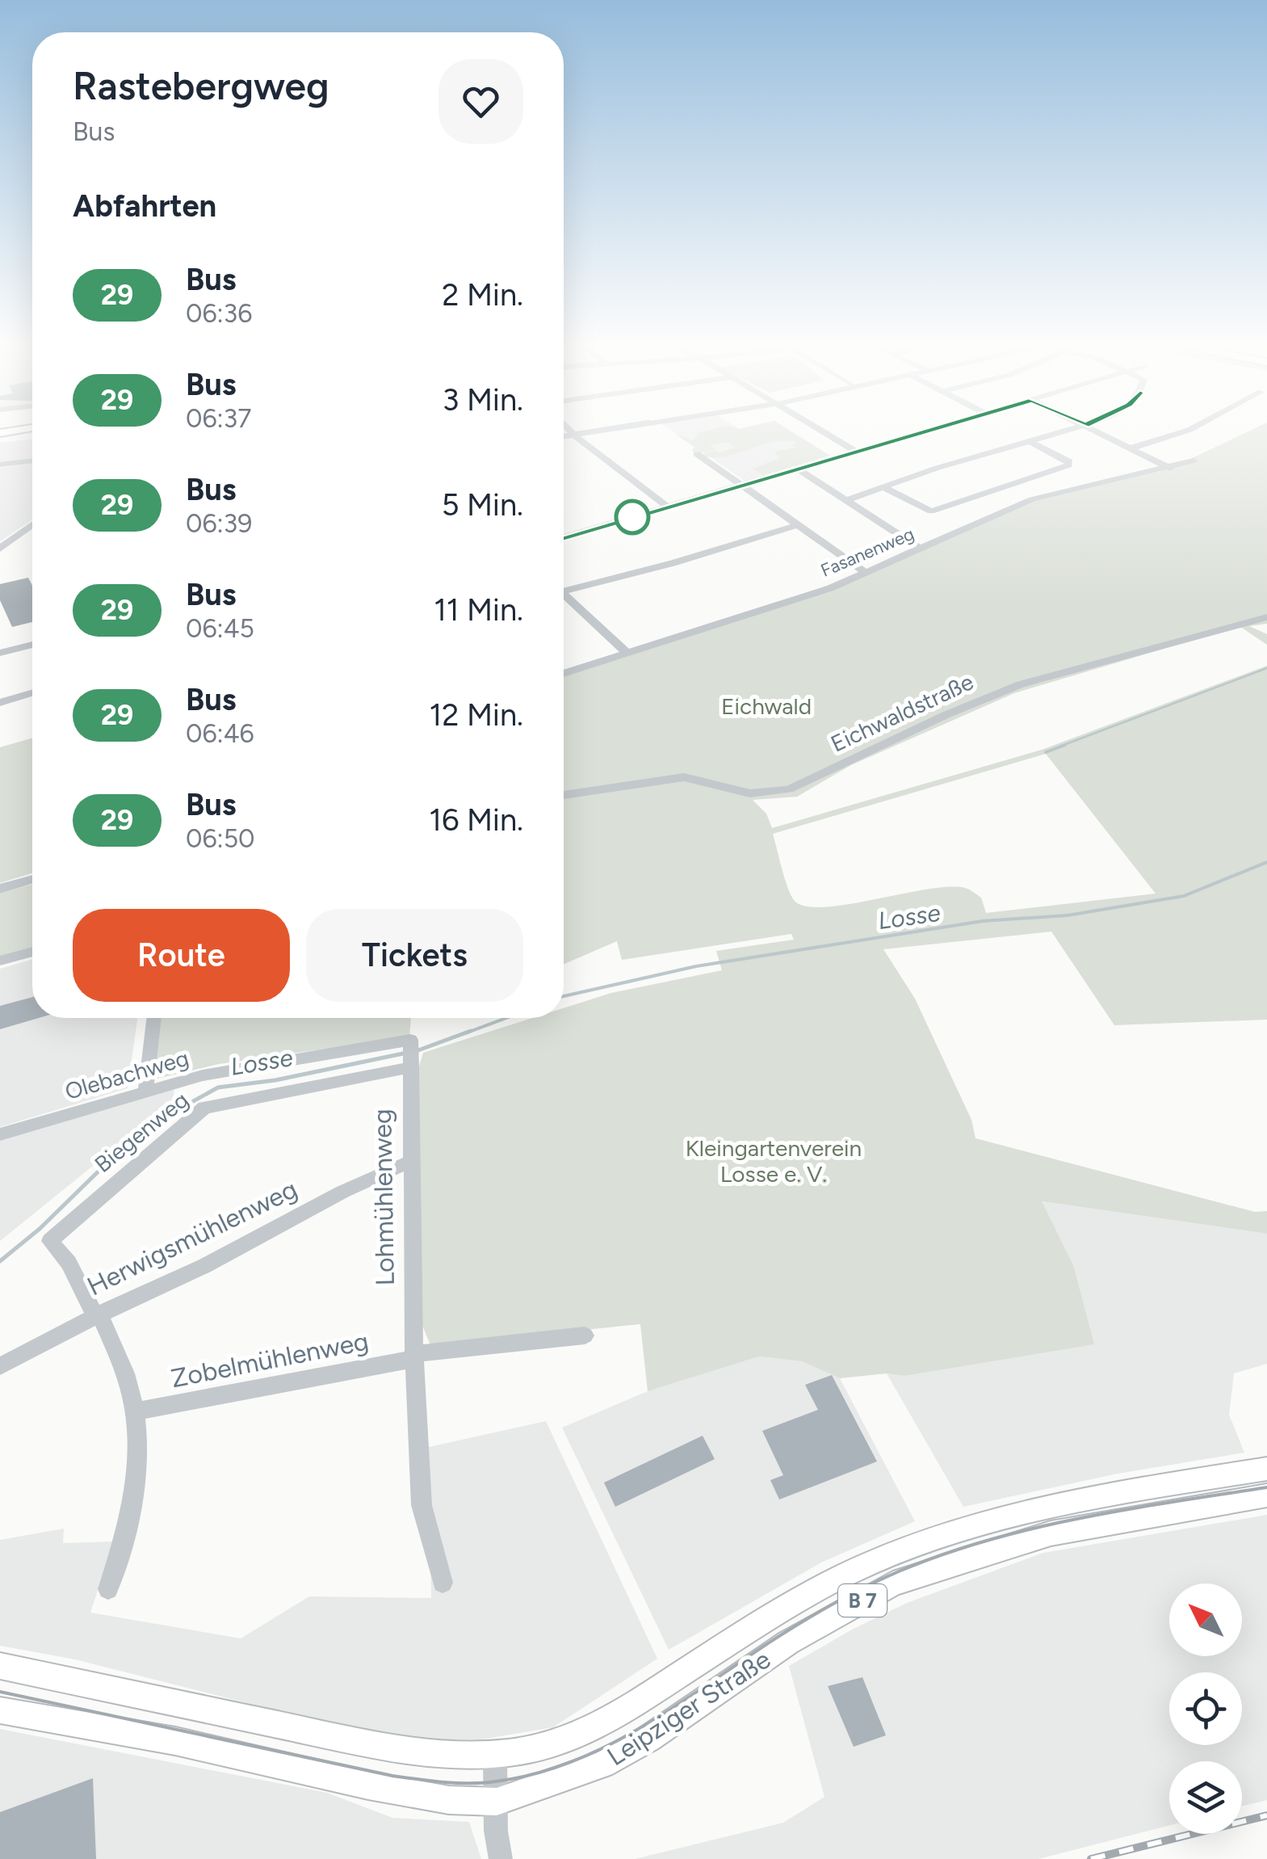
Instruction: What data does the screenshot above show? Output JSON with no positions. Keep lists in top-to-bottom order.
{
  "streets": {
    "main road": ["B 7", "Leipziger Straße"],
    "street": [
      "Fasanenweg",
      "Eichwaldstraße",
      "Olebachweg",
      "Biegenweg",
      "Lohmühlenweg",
      "Herwigsmühlenweg",
      "Zobelmühlenweg"
    ]
  },
  "crossings": [
    ["Olebachweg", "Lohmühlenweg"],
    ["Biegenweg", "Lohmühlenweg"],
    ["Biegenweg", "Herwigsmühlenweg"],
    ["Lohmühlenweg", "Herwigsmühlenweg"],
    ["Lohmühlenweg", "Zobelmühlenweg"]
  ],
  "water": ["Losse"],
  "parks": ["Eichwald", "Kleingartenverein Losse e. V."],
  "lines": ["bus line 29"],
  "north": "top left",
  "page": {
    "heading": [
      ["Rastebergweg", "Bus"],
      "Abfahrten"
    ],
    "list": [
      {
        "mark": "29",
        "name": "Bus",
        "note": "06:36",
        "value": "2 Min."
      },
      {
        "mark": "29",
        "name": "Bus",
        "note": "06:37",
        "value": "3 Min."
      },
      {
        "mark": "29",
        "name": "Bus",
        "note": "06:39",
        "value": "5 Min."
      },
      {
        "mark": "29",
        "name": "Bus",
        "note": "06:45",
        "value": "11 Min."
      },
      {
        "mark": "29",
        "name": "Bus",
        "note": "06:46",
        "value": "12 Min."
      },
      {
        "mark": "29",
        "name": "Bus",
        "note": "06:50",
        "value": "16 Min."
      }
    ],
    "buttons": ["Route", "Tickets"]
  }
}
